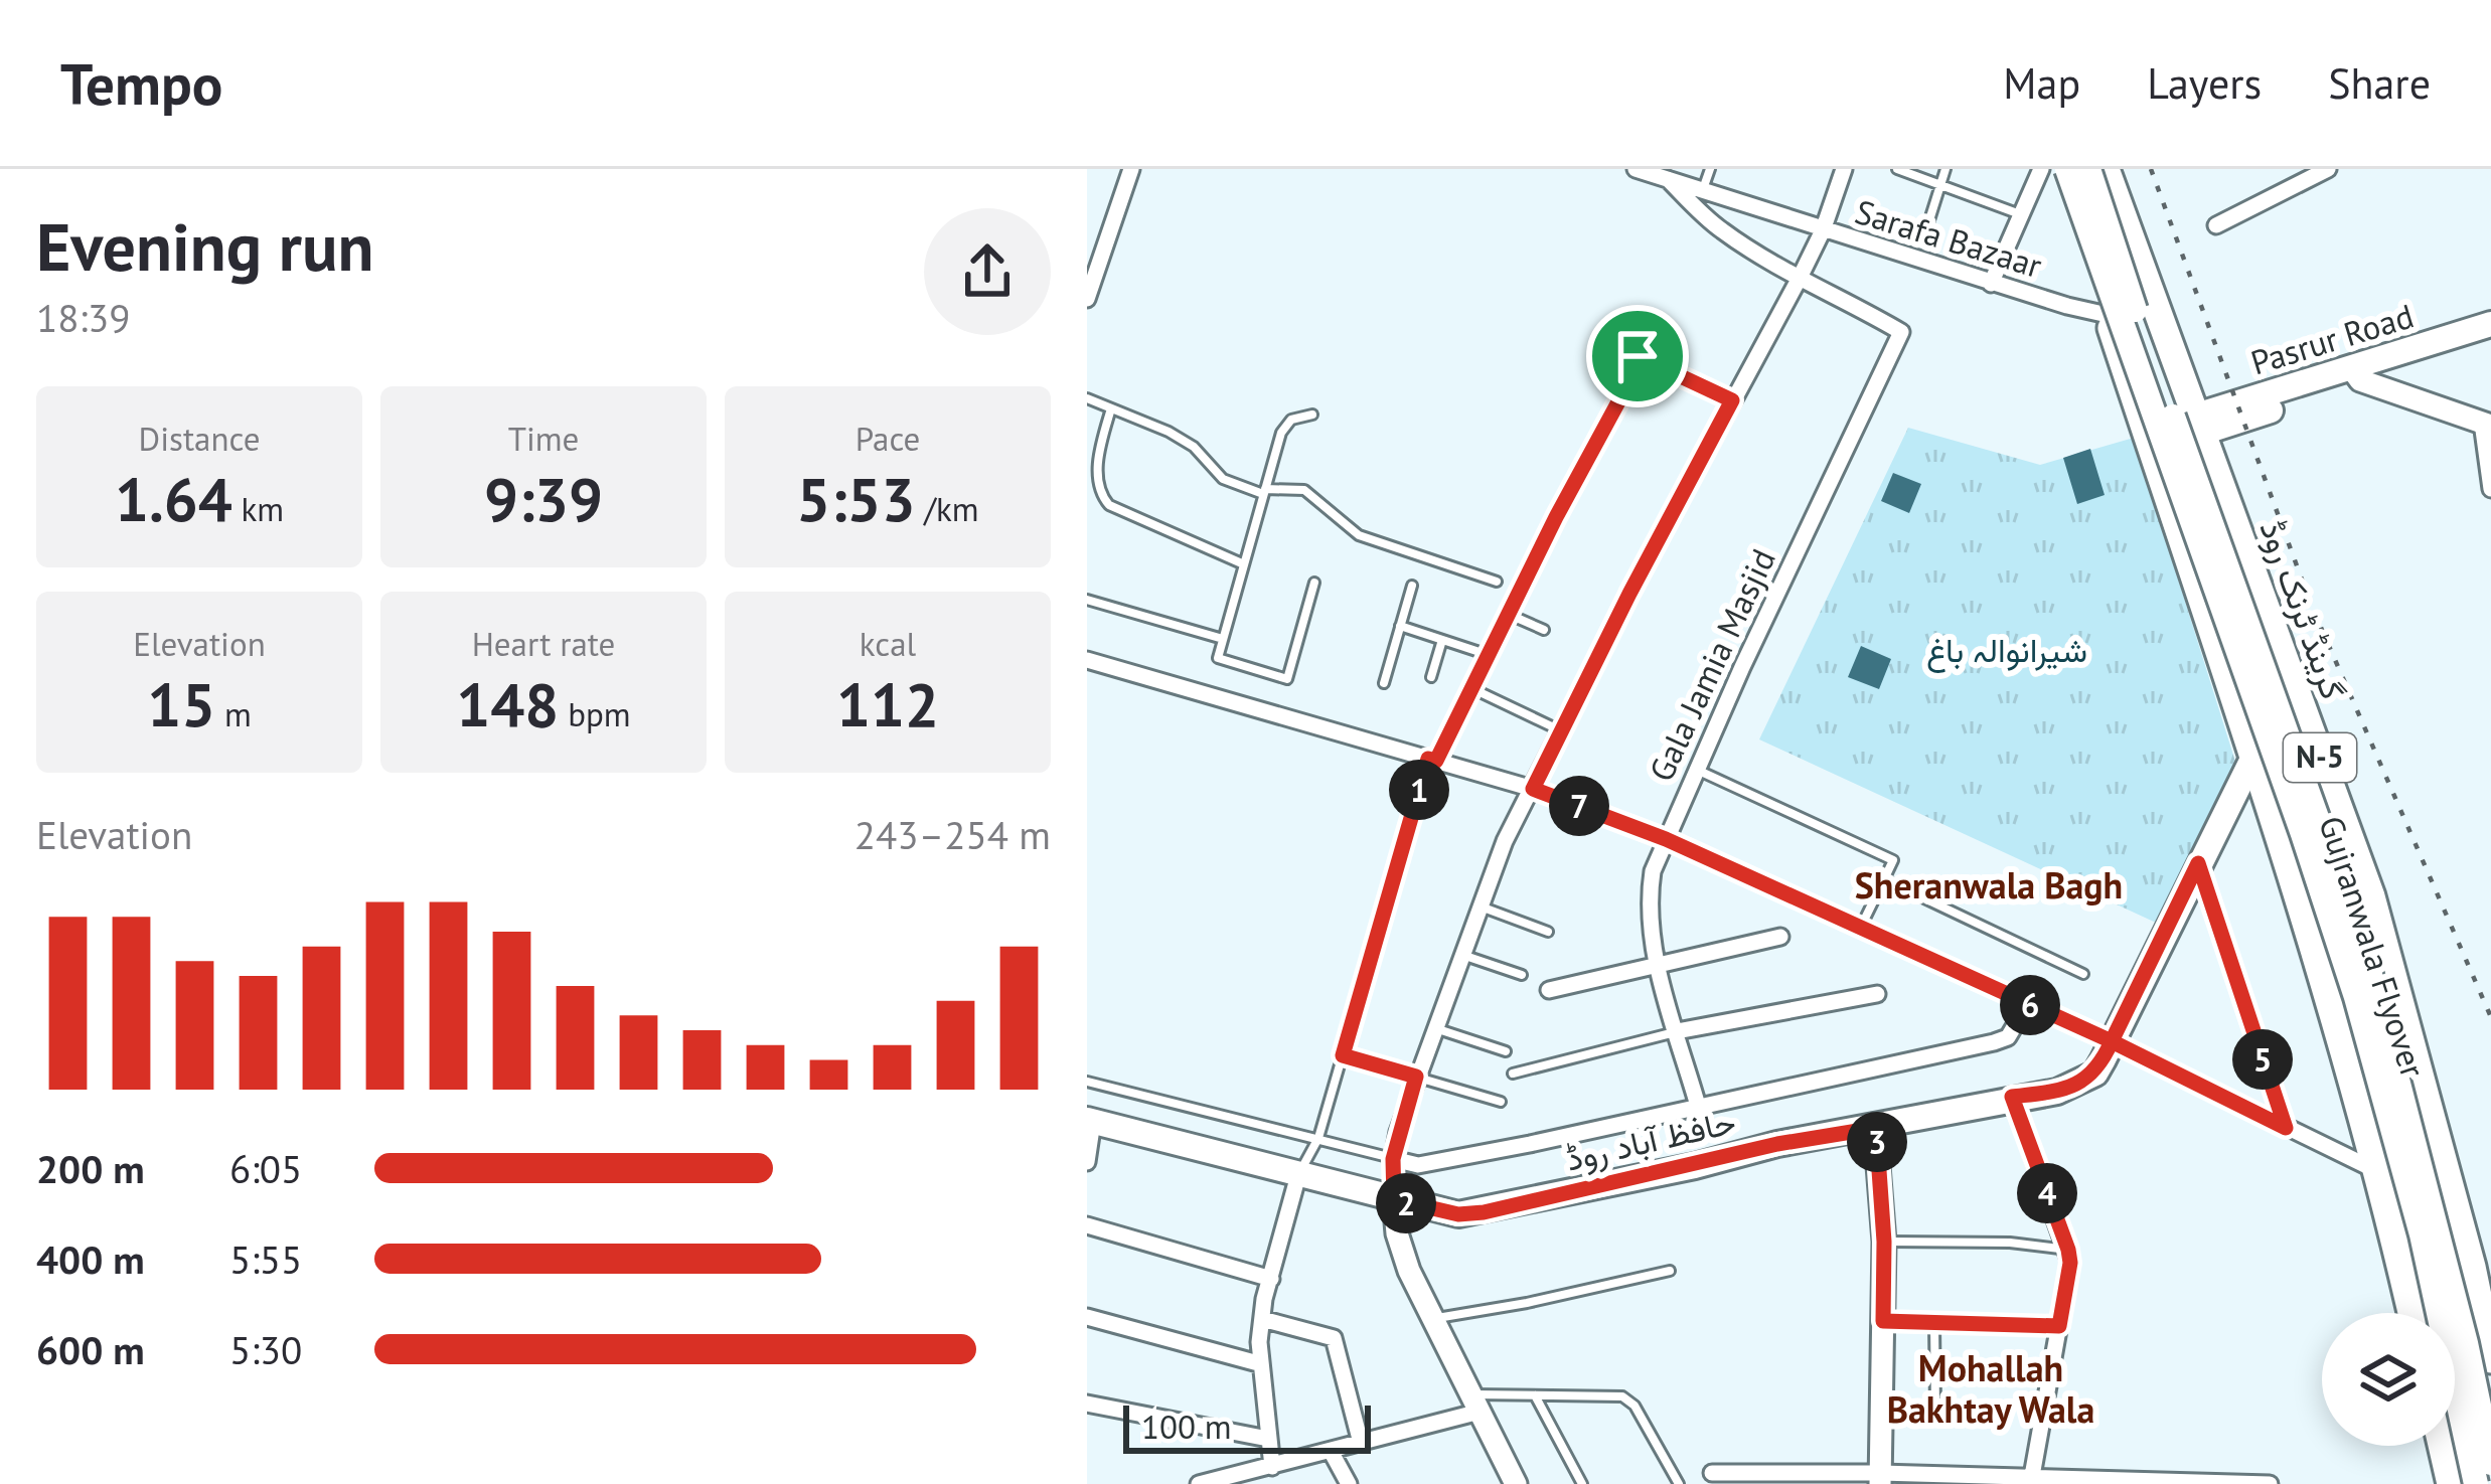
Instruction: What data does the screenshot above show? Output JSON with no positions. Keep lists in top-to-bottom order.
{
  "streets": {
    "highway": ["گرینڈ ٹرنک روڈ", "N-5"],
    "main road": ["Pasrur Road", "Gujranwala Flyover", "حافظ آباد روڈ"],
    "street": ["Sarafa Bazaar", "Gala Jamia Masjid"]
  },
  "crossings": [
    ["Sarafa Bazaar", "N-5"],
    ["Pasrur Road", "گرینڈ ٹرنک روڈ"],
    ["N-5", "حافظ آباد روڈ"]
  ],
  "districts": ["Sheranwala Bagh", "Mohallah Bakhtay Wala"],
  "parks": ["شیرانوالہ باغ"],
  "scale_bar": "100 m",
  "page": {
    "header": "Tempo",
    "nav": ["Map", "Layers", "Share"],
    "heading": ["Evening run", "18:39"],
    "stats": [
      ["Distance", "1.64 km"],
      ["Time", "9:39"],
      ["Pace", "5:53 /km"],
      ["Elevation", "15 m"],
      ["Heart rate", "148 bpm"],
      ["kcal", "112"]
    ],
    "pins": [
      "1",
      "7",
      "6",
      "5",
      "3",
      "4",
      "2"
    ],
    "chart": ["Elevation", "243–254 m"],
    "list": [
      {
        "name": "200 m",
        "note": "6:05"
      },
      {
        "name": "400 m",
        "note": "5:55"
      },
      {
        "name": "600 m",
        "note": "5:30"
      }
    ],
    "scale": "100 m"
  }
}
